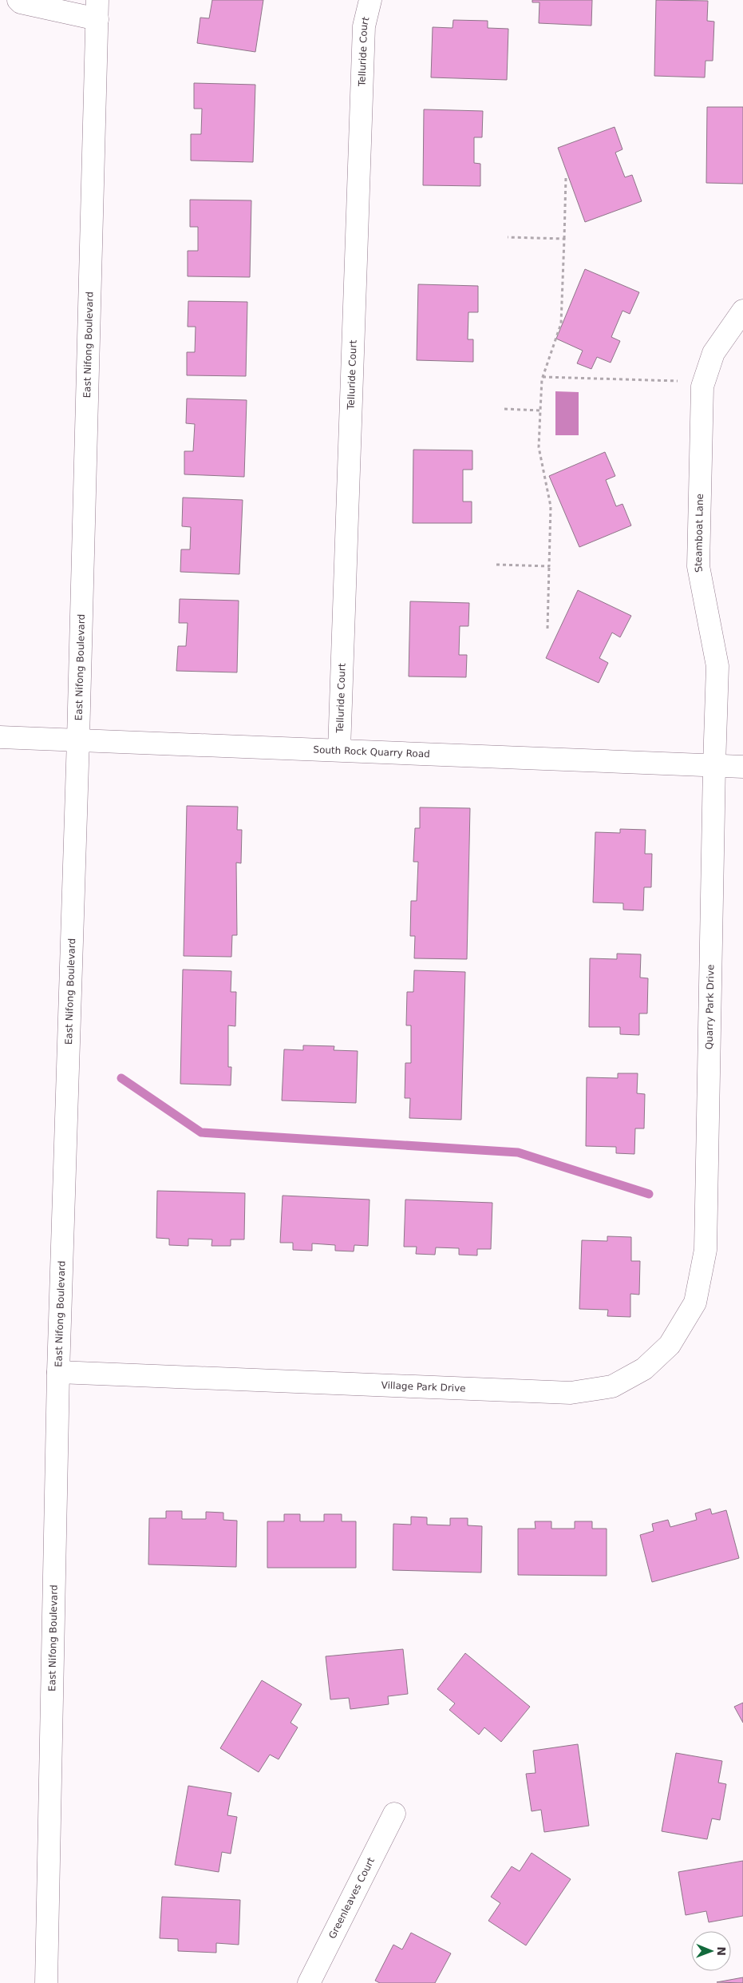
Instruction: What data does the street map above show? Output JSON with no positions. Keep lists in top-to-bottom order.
{
  "streets": {
    "street": [
      "Telluride Court",
      "East Nifong Boulevard",
      "Steamboat Lane",
      "South Rock Quarry Road",
      "Quarry Park Drive",
      "Village Park Drive",
      "Greenleaves Court"
    ]
  },
  "crossings": [
    ["Telluride Court", "South Rock Quarry Road"],
    ["East Nifong Boulevard", "South Rock Quarry Road"],
    ["East Nifong Boulevard", "Village Park Drive"],
    ["Steamboat Lane", "South Rock Quarry Road"],
    ["Steamboat Lane", "Quarry Park Drive"],
    ["South Rock Quarry Road", "Quarry Park Drive"],
    ["Quarry Park Drive", "Village Park Drive"]
  ],
  "north": "right"
}
